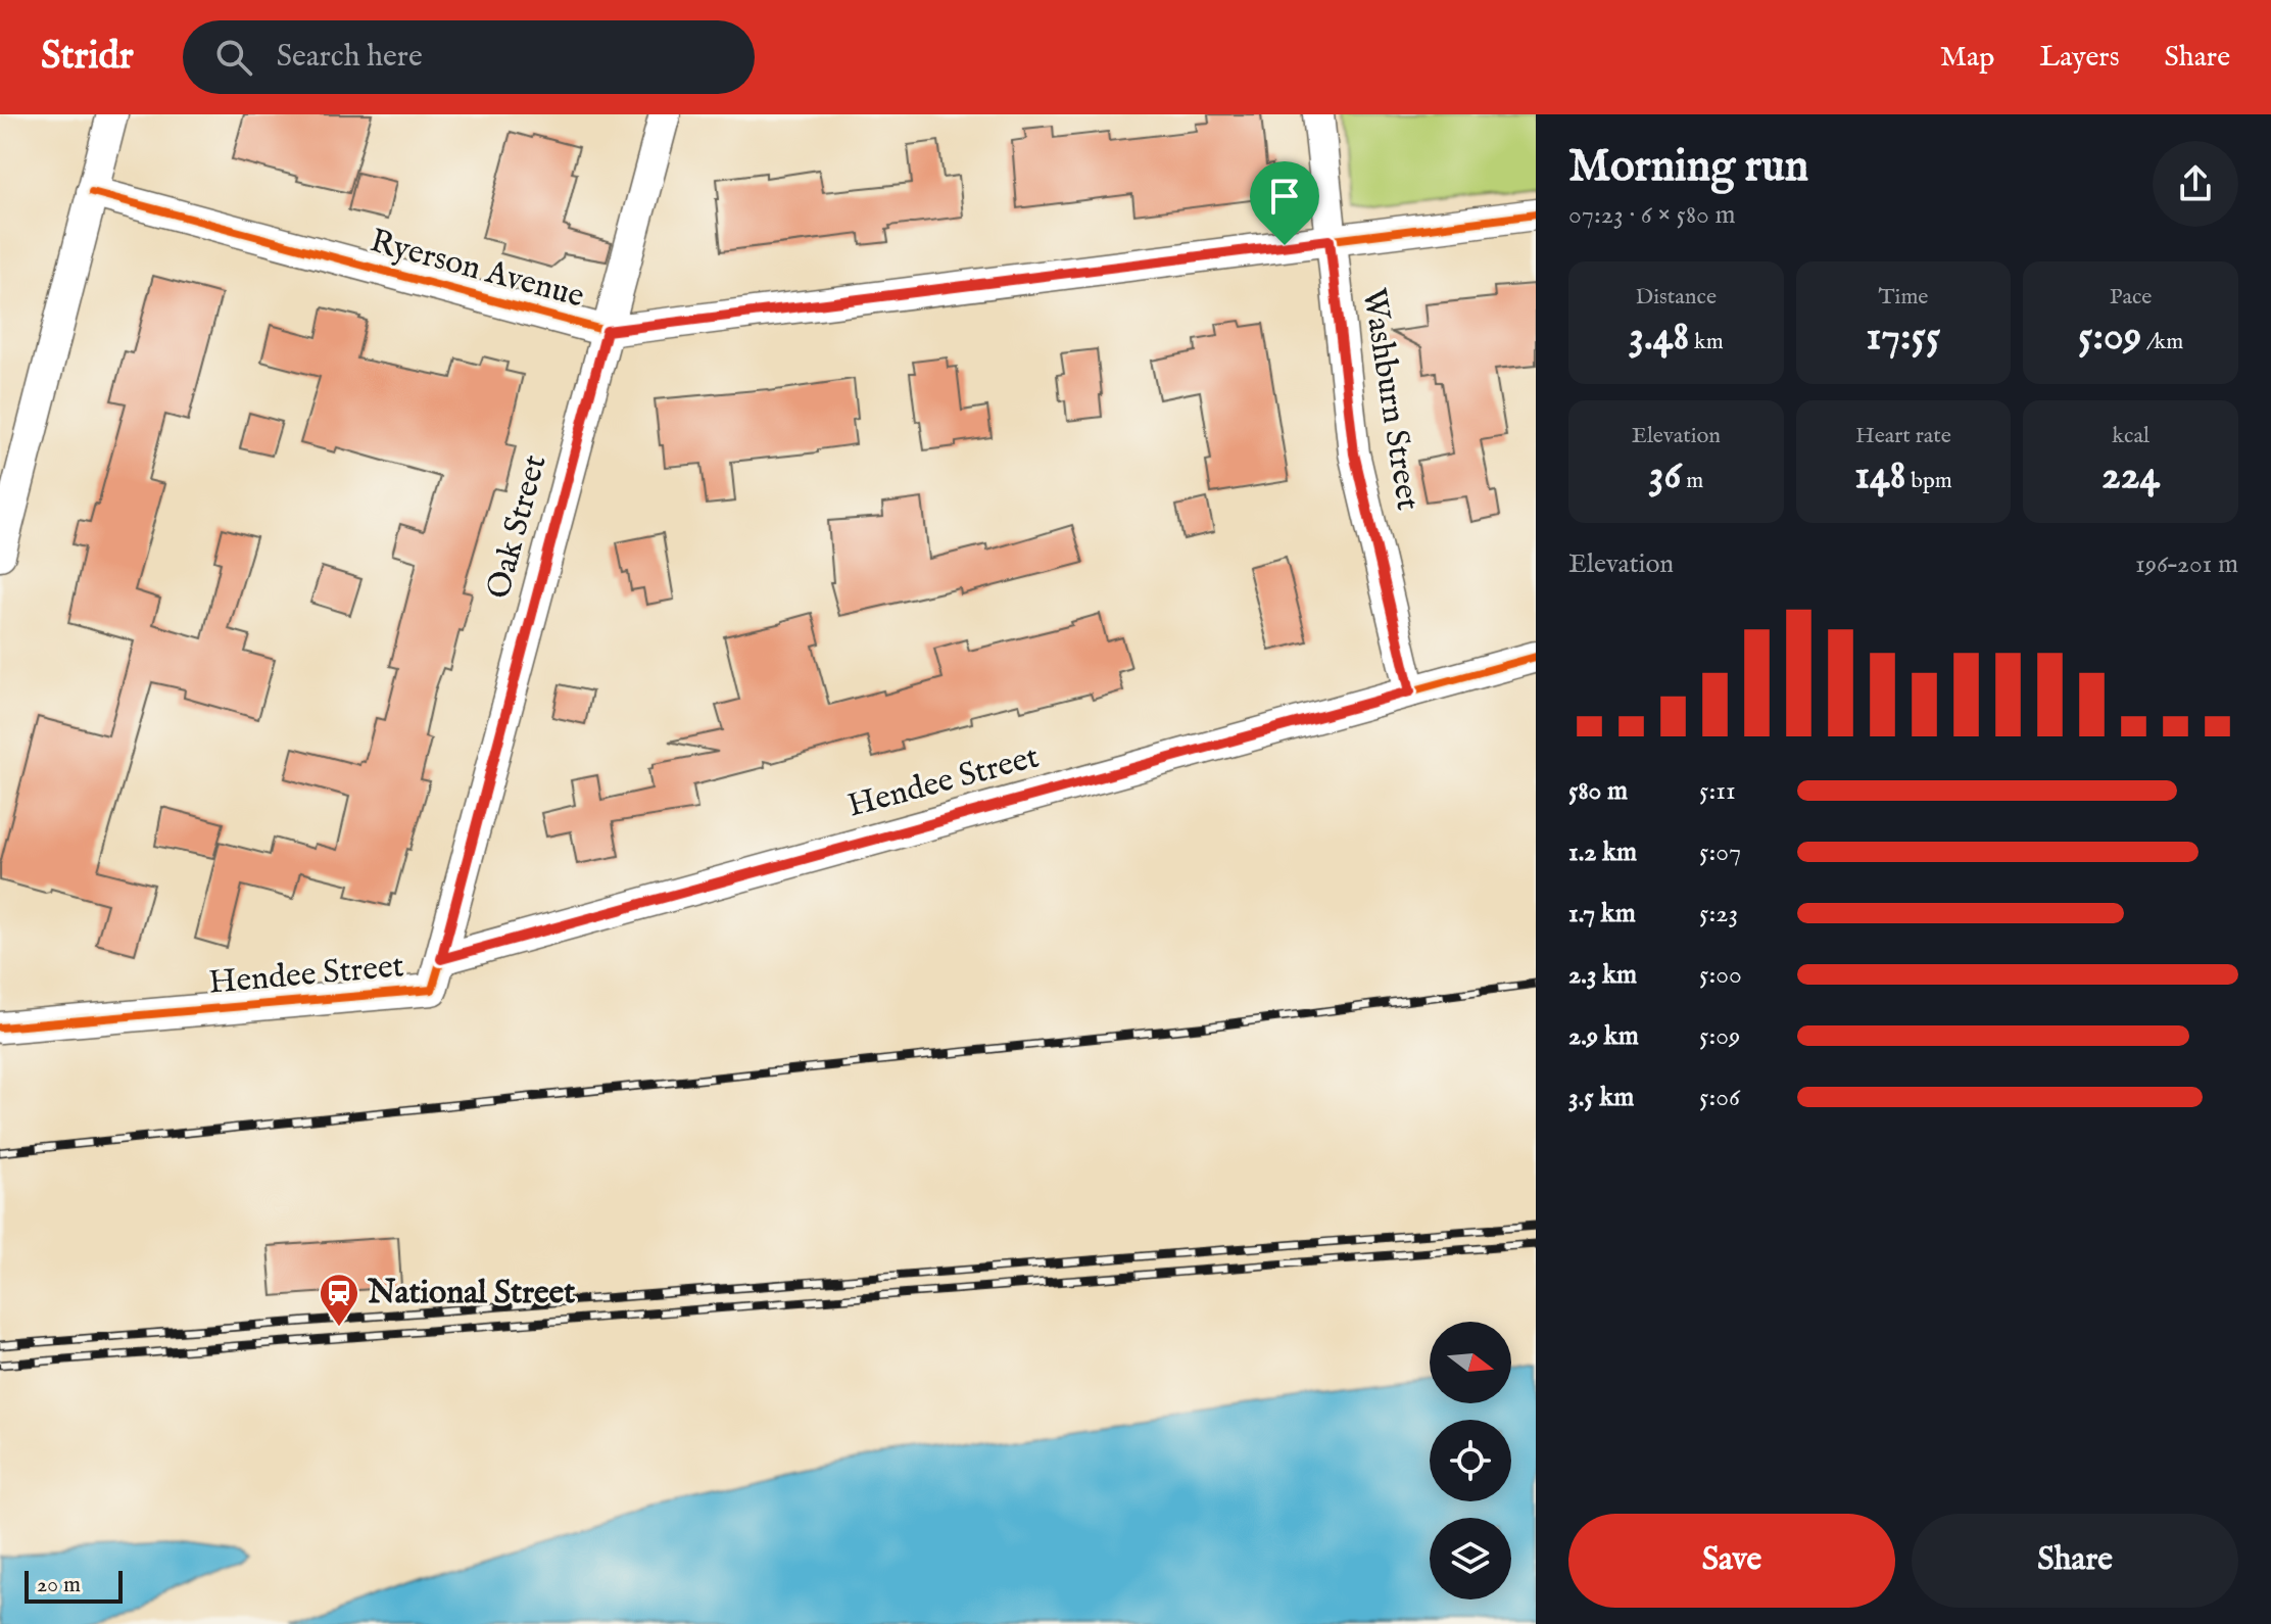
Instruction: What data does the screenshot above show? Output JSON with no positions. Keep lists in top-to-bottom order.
{
  "streets": {
    "street": [
      "Ryerson Avenue",
      "Washburn Street",
      "Oak Street",
      "Hendee Street"
    ]
  },
  "crossings": [
    ["Ryerson Avenue", "Washburn Street"],
    ["Ryerson Avenue", "Oak Street"],
    ["Washburn Street", "Hendee Street"],
    ["Oak Street", "Hendee Street"]
  ],
  "places": {
    "station": ["National Street"]
  },
  "scale_bar": "20 m",
  "north": "right",
  "page": {
    "header": "Stridr",
    "search": "Search here",
    "nav": ["Map", "Layers", "Share"],
    "heading": ["Morning run", "07:23 · 6 × 580 m"],
    "stats": [
      ["Distance", "3.48 km"],
      ["Time", "17:55"],
      ["Pace", "5:09 /km"],
      ["Elevation", "36 m"],
      ["Heart rate", "148 bpm"],
      ["kcal", "224"]
    ],
    "chart": ["Elevation", "196–201 m"],
    "list": [
      {
        "name": "580 m",
        "note": "5:11"
      },
      {
        "name": "1.2 km",
        "note": "5:07"
      },
      {
        "name": "1.7 km",
        "note": "5:23"
      },
      {
        "name": "2.3 km",
        "note": "5:00"
      },
      {
        "name": "2.9 km",
        "note": "5:09"
      },
      {
        "name": "3.5 km",
        "note": "5:06"
      }
    ],
    "buttons": ["Save", "Share"],
    "scale": "20 m"
  }
}
